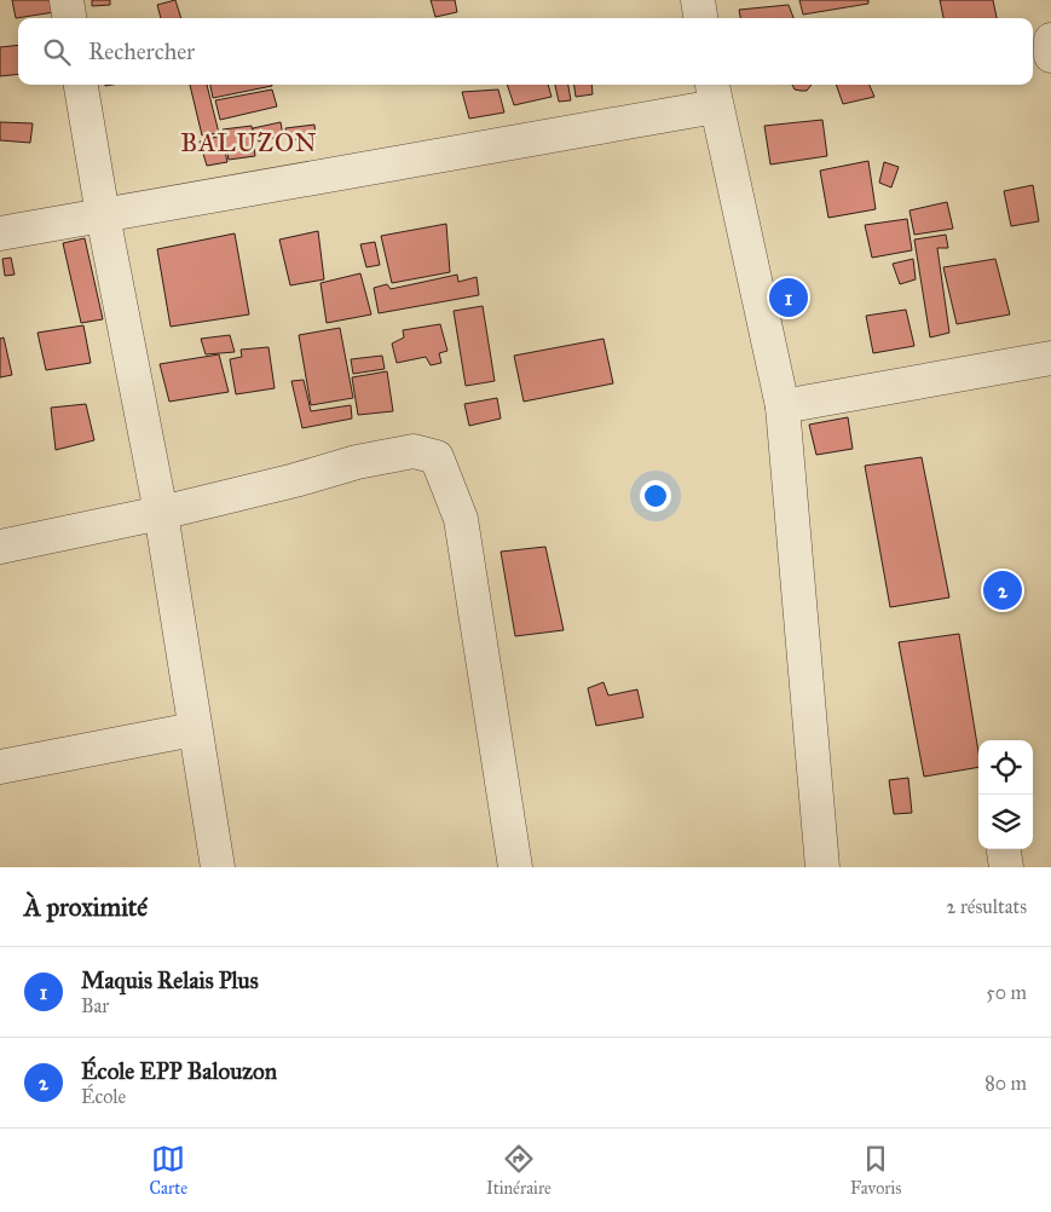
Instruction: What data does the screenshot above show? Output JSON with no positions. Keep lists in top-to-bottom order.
{
  "districts": ["BALUZON"],
  "page": {
    "search": "Rechercher",
    "pins": ["1", "2"],
    "heading": ["À proximité", "2 résultats"],
    "list": [
      {
        "mark": "1",
        "name": "Maquis Relais Plus",
        "note": "Bar",
        "value": "50 m"
      },
      {
        "mark": "2",
        "name": "École EPP Balouzon",
        "note": "École",
        "value": "80 m"
      }
    ],
    "nav": ["Carte", "Itinéraire", "Favoris"]
  }
}
